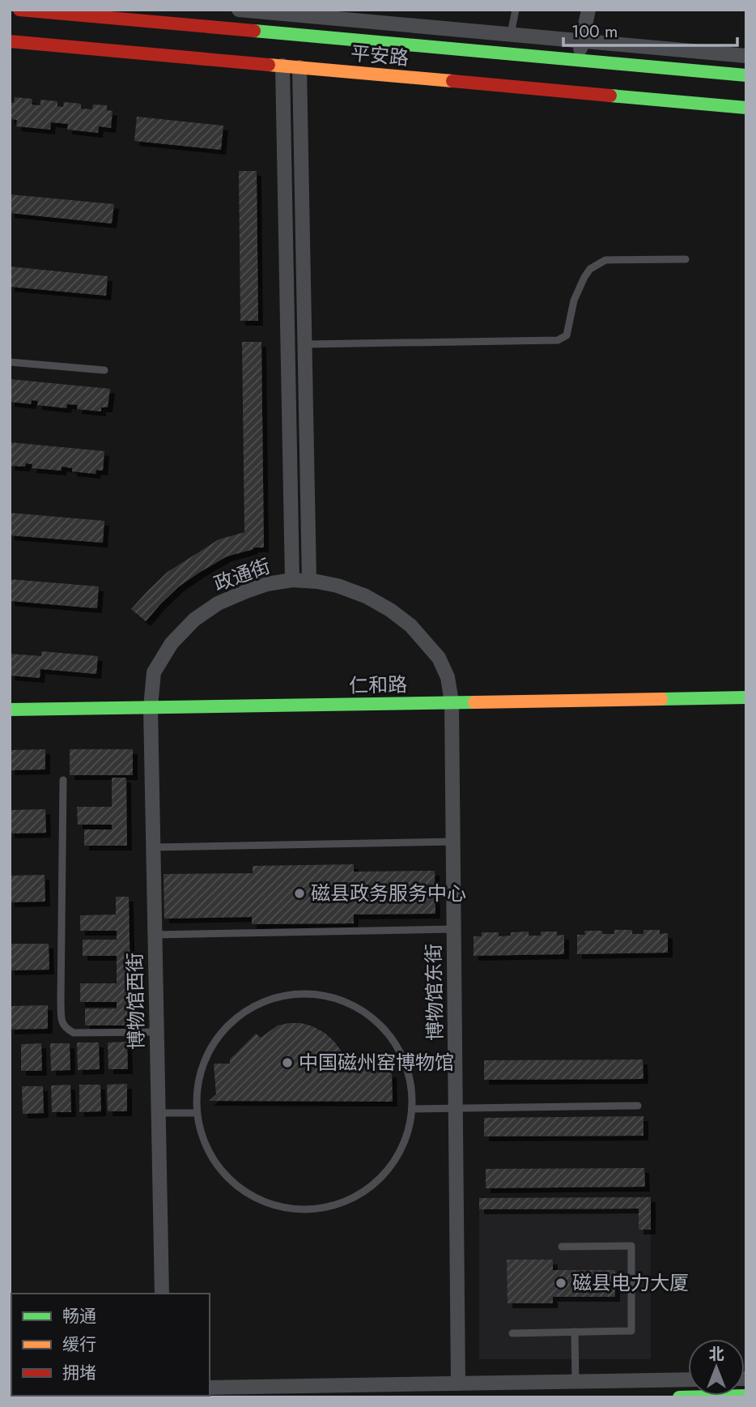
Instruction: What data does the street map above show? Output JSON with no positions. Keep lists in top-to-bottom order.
{
  "streets": {
    "main road": ["平安路", "仁和路"],
    "street": ["政通街", "博物馆东街", "博物馆西街"]
  },
  "crossings": [
    ["政通街", "仁和路"],
    ["政通街", "博物馆东街"],
    ["政通街", "博物馆西街"],
    ["仁和路", "博物馆东街"],
    ["仁和路", "博物馆西街"]
  ],
  "places": ["磁县政务服务中心", "中国磁州窑博物馆", "磁县电力大厦"],
  "legend": ["畅通", "缓行", "拥堵"],
  "scale_bar": "100 m",
  "north": "top"
}
